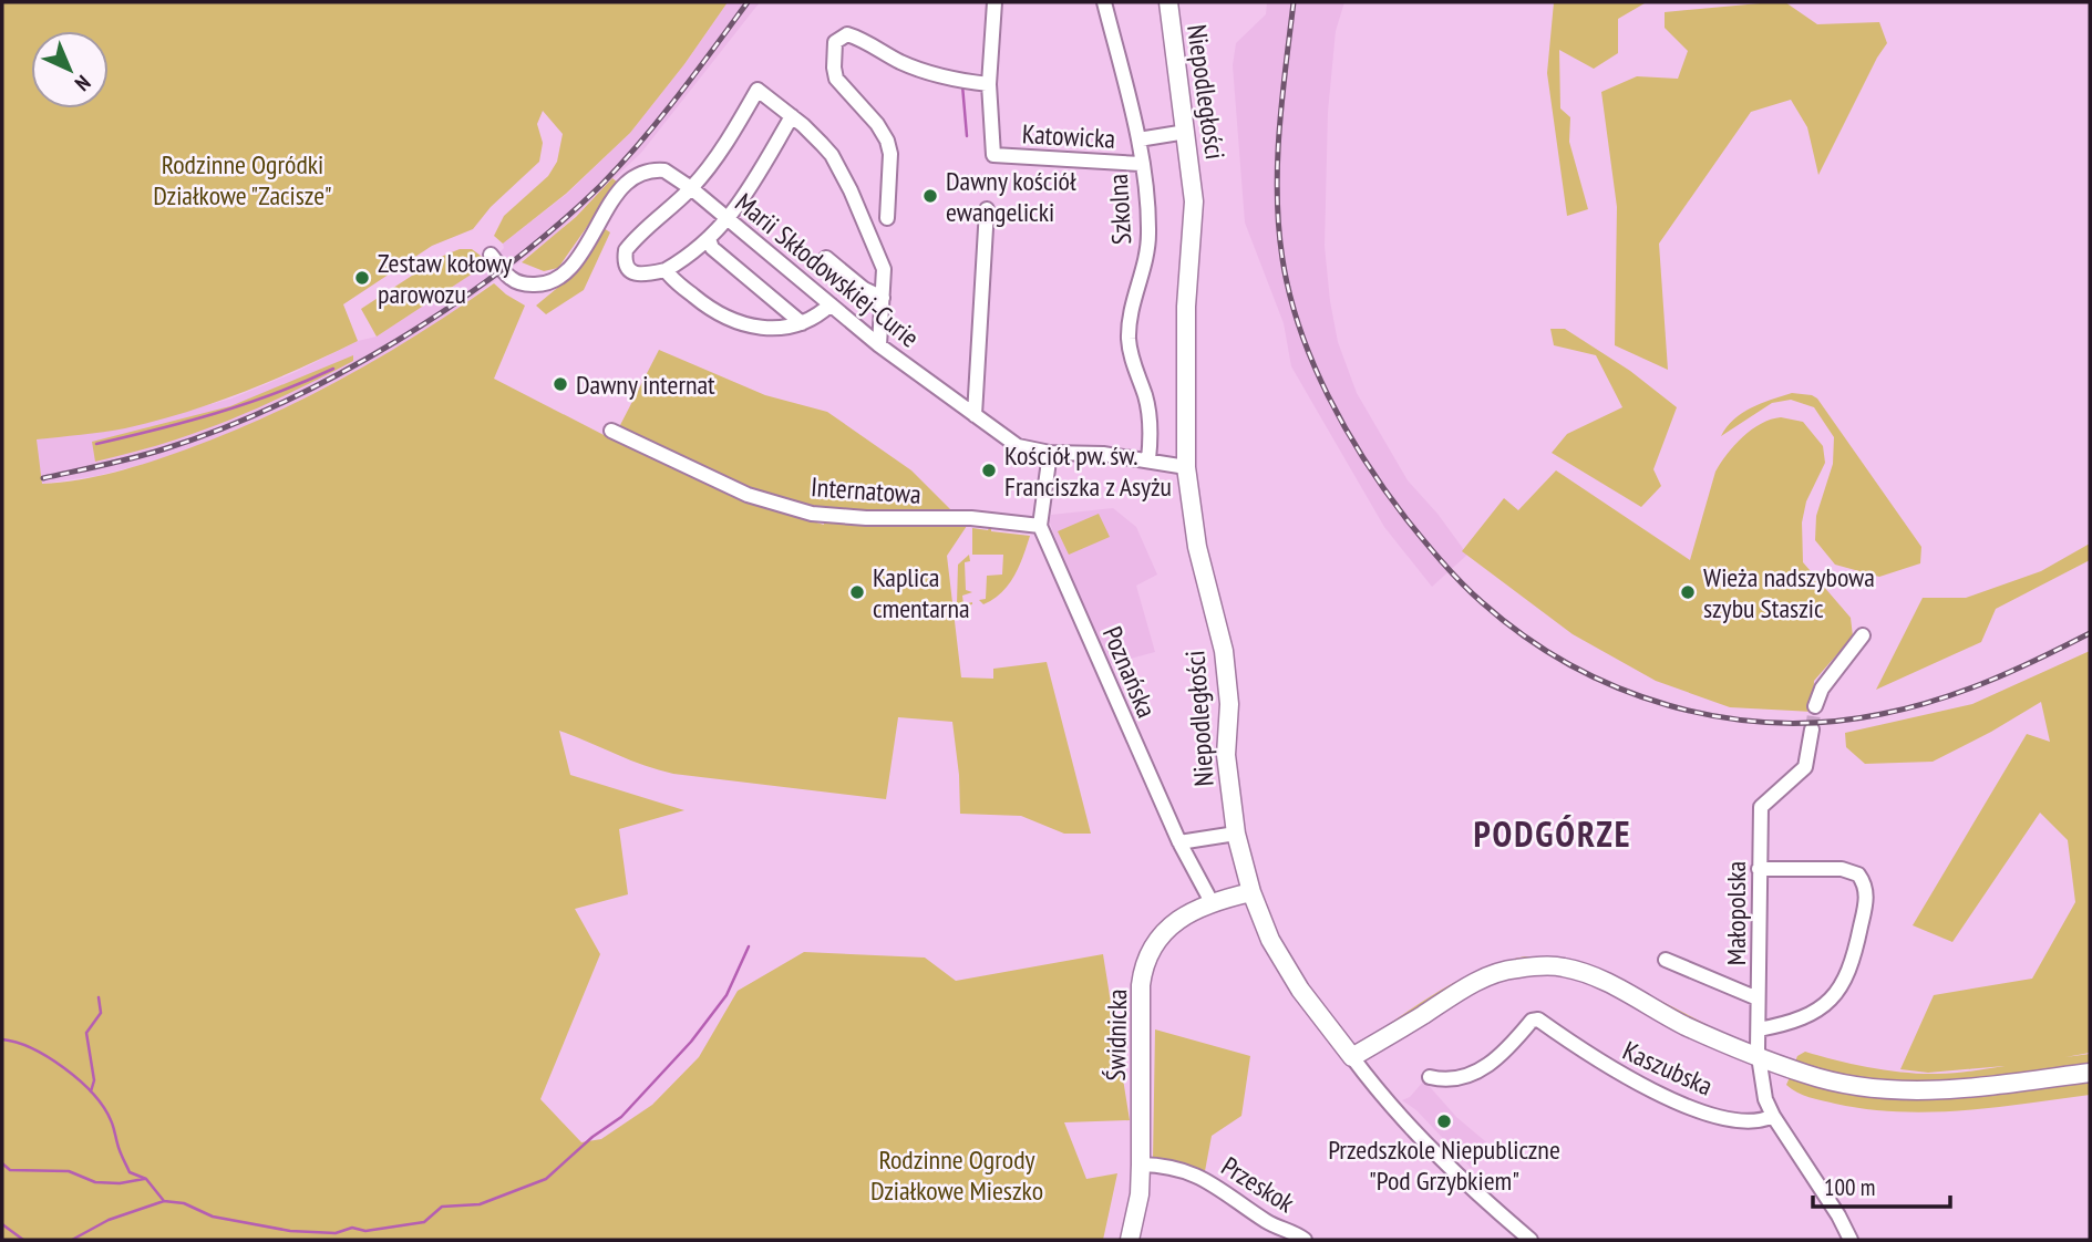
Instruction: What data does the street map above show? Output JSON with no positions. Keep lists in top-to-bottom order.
{
  "streets": {
    "main road": ["Niepodległości", "Świdnicka"],
    "street": [
      "Katowicka",
      "Szkolna",
      "Marii Skłodowskiej-Curie",
      "Internatowa",
      "Poznańska",
      "Małopolska",
      "Kaszubska",
      "Przeskok"
    ]
  },
  "crossings": [
    ["Niepodległości", "Marii Skłodowskiej-Curie"],
    ["Niepodległości", "Świdnicka"],
    ["Katowicka", "Szkolna"],
    ["Szkolna", "Marii Skłodowskiej-Curie"],
    ["Internatowa", "Poznańska"],
    ["Poznańska", "Świdnicka"],
    ["Małopolska", "Kaszubska"],
    ["Świdnicka", "Przeskok"]
  ],
  "districts": ["PODGÓRZE"],
  "parks": ["Rodzinne Ogródki Działkowe \"Zacisze\"", "Rodzinne Ogrody Działkowe Mieszko"],
  "places": [
    "Dawny kościół ewangelicki",
    "Zestaw kołowy parowozu",
    "Dawny internat",
    "Kościół pw. św. Franciszka z Asyżu",
    "Kaplica cmentarna",
    "Wieża nadszybowa szybu Staszic",
    "Przedszkole Niepubliczne \"Pod Grzybkiem\""
  ],
  "scale_bar": "100 m",
  "north": "bottom right"
}
